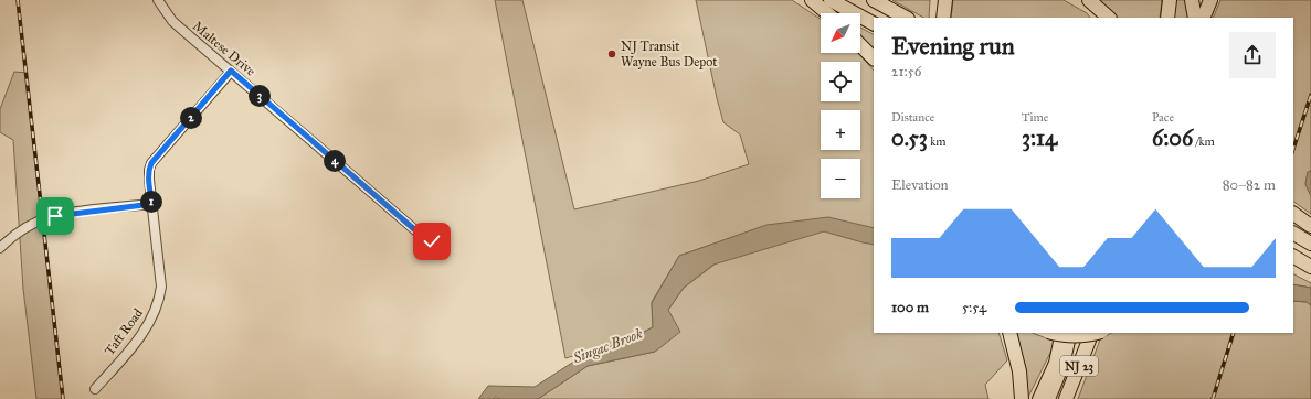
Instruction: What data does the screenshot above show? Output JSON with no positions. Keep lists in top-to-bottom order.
{
  "streets": {
    "highway": ["NJ 23"],
    "street": ["Maltese Drive", "Taft Road"]
  },
  "crossings": [
    ["Maltese Drive", "Taft Road"]
  ],
  "water": ["Singac Brook"],
  "places": ["NJ Transit Wayne Bus Depot"],
  "north": "bottom left",
  "page": {
    "map_buttons": ["+", "−"],
    "heading": ["Evening run", "21:56"],
    "pins": [
      "3",
      "2",
      "4",
      "1"
    ],
    "stats": [
      ["Distance", "0.53 km"],
      ["Time", "3:14"],
      ["Pace", "6:06 /km"]
    ],
    "chart": ["Elevation", "80–82 m"],
    "list": [
      {
        "name": "100 m",
        "note": "5:54"
      }
    ]
  }
}
